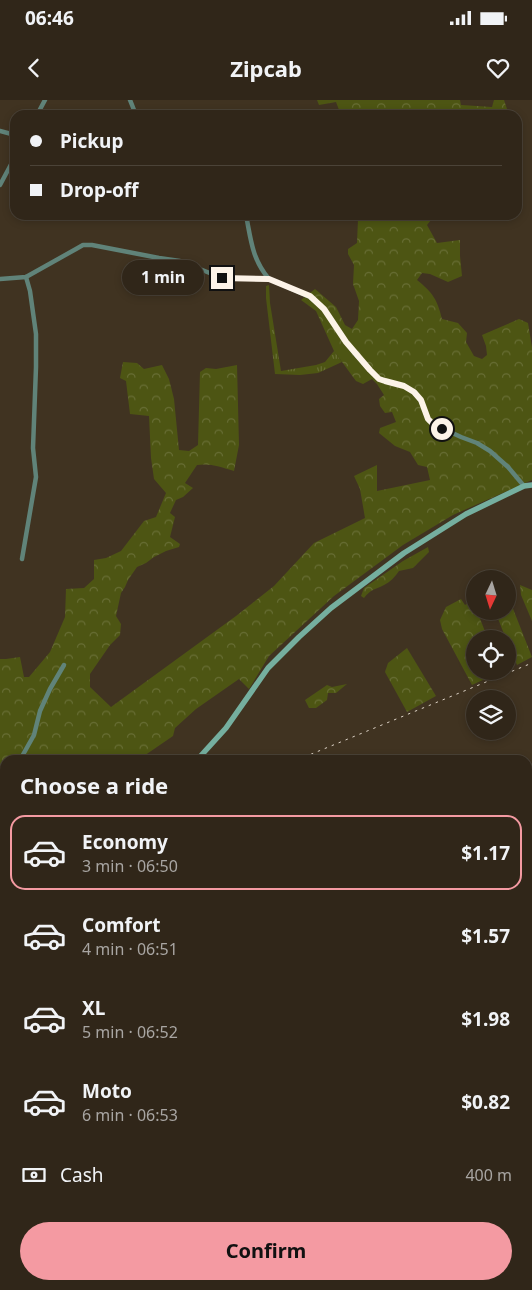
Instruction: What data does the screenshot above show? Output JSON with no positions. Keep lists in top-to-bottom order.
{
  "north": "bottom",
  "page": {
    "status": "06:46",
    "header": "Zipcab",
    "banner": ["Pickup", "Drop-off"],
    "bubble": "1 min",
    "heading": "Choose a ride",
    "list": [
      {
        "name": "Economy",
        "note": "3 min · 06:50",
        "value": "$1.17"
      },
      {
        "name": "Comfort",
        "note": "4 min · 06:51",
        "value": "$1.57"
      },
      {
        "name": "XL",
        "note": "5 min · 06:52",
        "value": "$1.98"
      },
      {
        "name": "Moto",
        "note": "6 min · 06:53",
        "value": "$0.82"
      }
    ],
    "pay": ["Cash", "400 m"],
    "buttons": "Confirm"
  }
}
